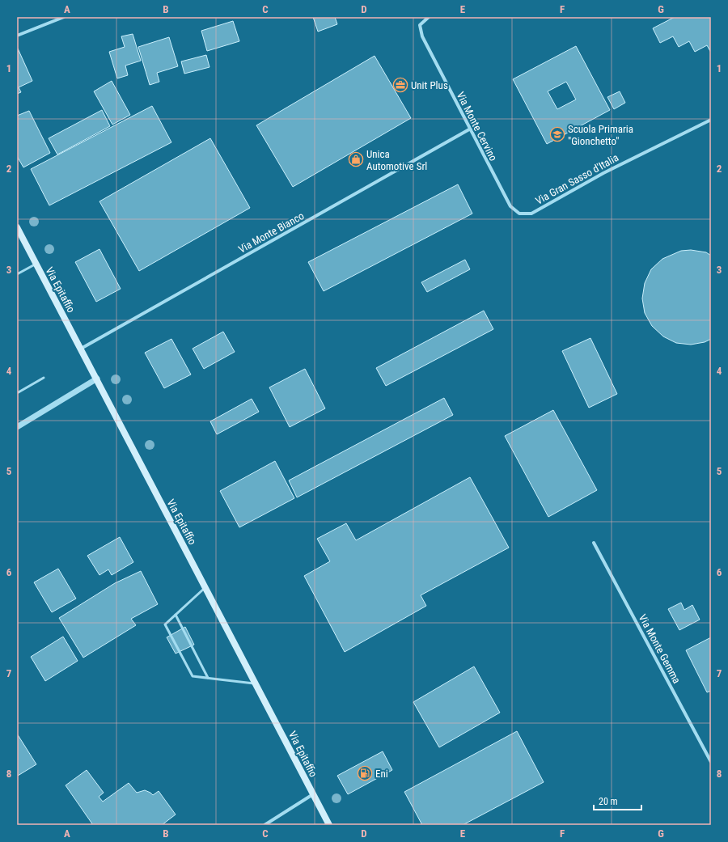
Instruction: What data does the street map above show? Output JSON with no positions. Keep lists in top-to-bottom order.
{
  "streets": {
    "main road": ["Via Epitaffio"],
    "street": [
      "Via Monte Cervino",
      "Via Gran Sasso d'Italia",
      "Via Monte Bianco",
      "Via Monte Gemma"
    ]
  },
  "crossings": [
    ["Via Monte Cervino", "Via Gran Sasso d'Italia"],
    ["Via Monte Cervino", "Via Monte Bianco"],
    ["Via Monte Bianco", "Via Epitaffio"]
  ],
  "places": {
    "office": ["Unit Plus"],
    "school or university": ["Scuola Primaria \"Gionchetto\""],
    "shop": ["Unica Automotive Srl"],
    "fuel station": ["Eni"]
  },
  "scale_bar": "20 m",
  "grid": {
    "columns": [
      "A",
      "B",
      "C",
      "D",
      "E",
      "F",
      "G"
    ],
    "rows": [
      "1",
      "2",
      "3",
      "4",
      "5",
      "6",
      "7",
      "8"
    ]
  }
}
